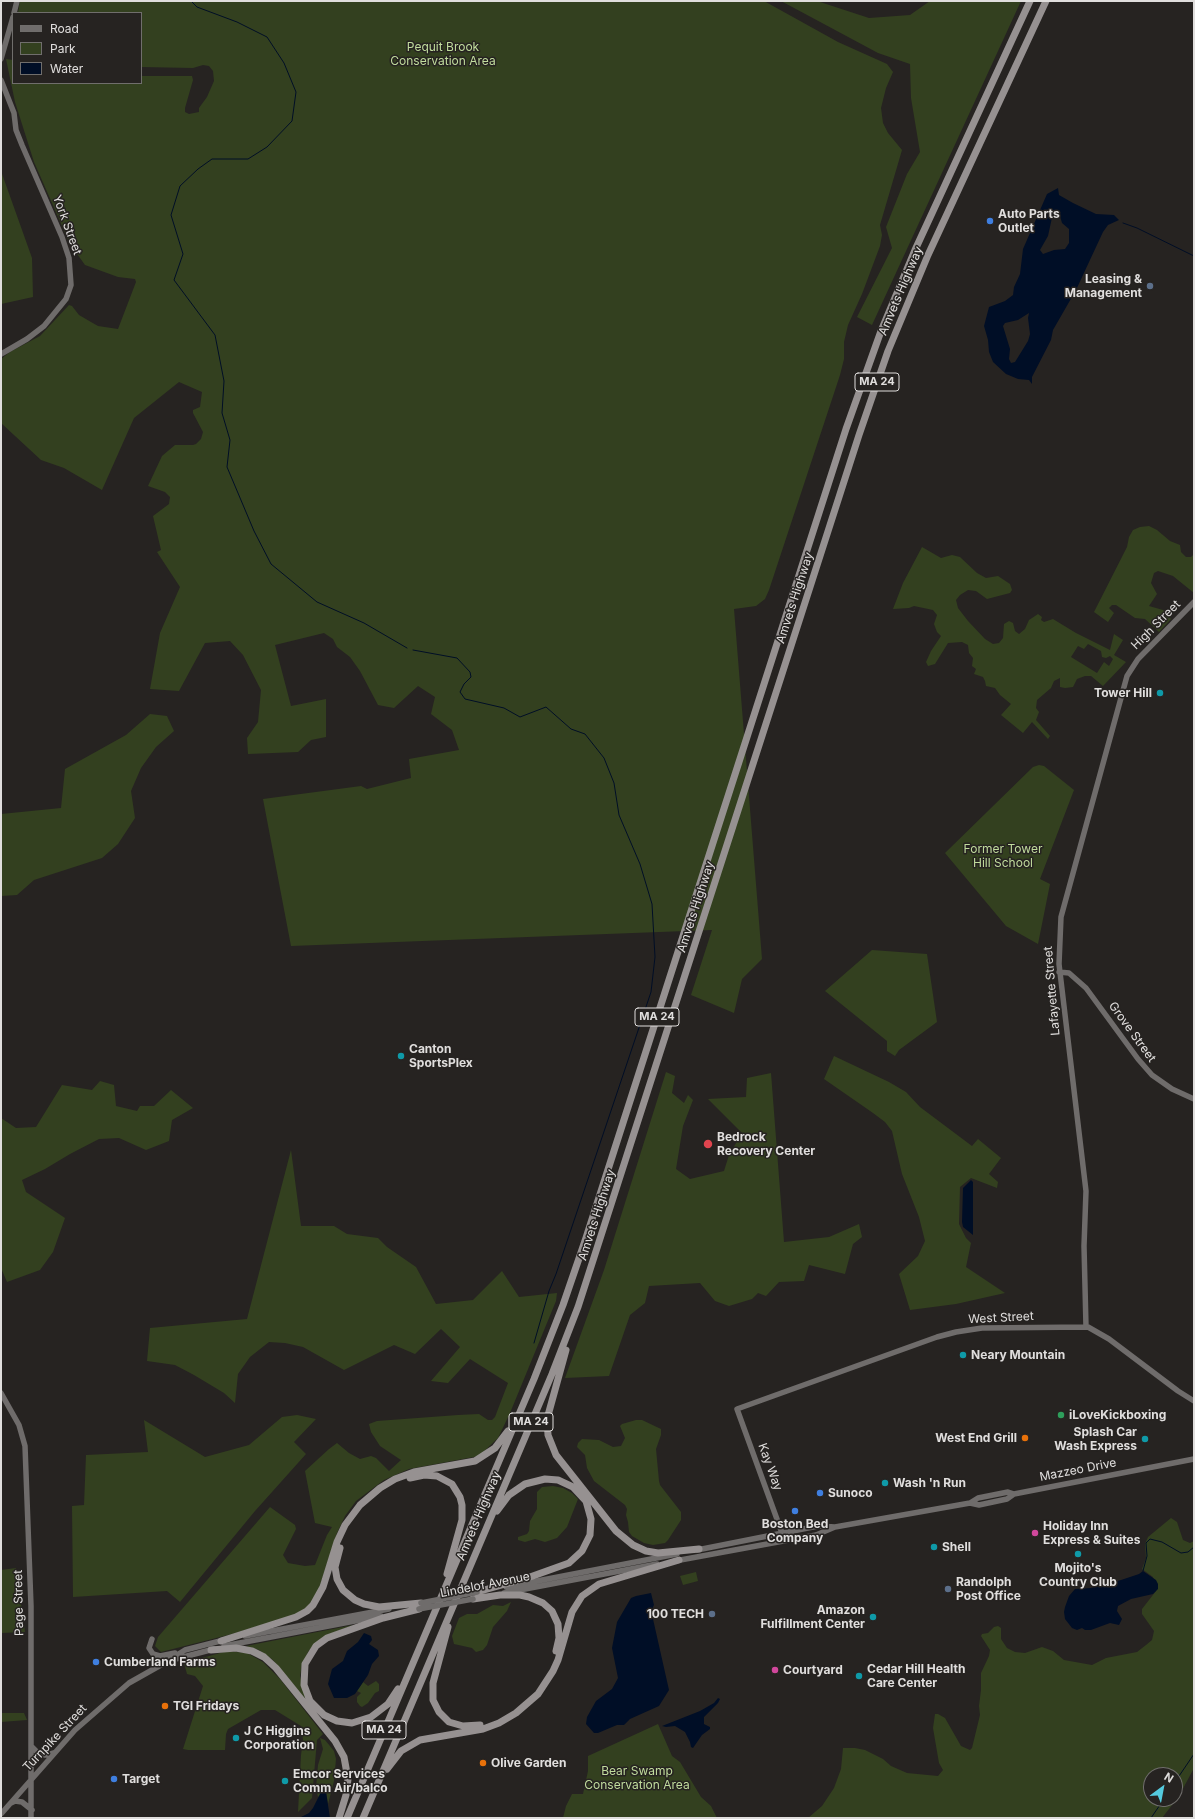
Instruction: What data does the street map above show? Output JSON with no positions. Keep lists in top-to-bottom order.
{
  "streets": {
    "highway": ["Amvets Highway", "MA 24"],
    "main road": [
      "York Street",
      "High Street",
      "Lafayette Street",
      "Grove Street",
      "West Street",
      "Kay Way",
      "Mazzeo Drive",
      "Lindelof Avenue",
      "Page Street",
      "Turnpike Street"
    ]
  },
  "crossings": [
    ["High Street", "Lafayette Street"],
    ["Lafayette Street", "Grove Street"],
    ["Lafayette Street", "West Street"],
    ["West Street", "Kay Way"],
    ["Kay Way", "Lindelof Avenue"],
    ["Mazzeo Drive", "Lindelof Avenue"],
    ["Lindelof Avenue", "Turnpike Street"],
    ["Page Street", "Turnpike Street"]
  ],
  "parks": ["Pequit Brook Conservation Area", "Former Tower Hill School", "Bear Swamp Conservation Area"],
  "places": [
    "Auto Parts Outlet",
    "Leasing & Management",
    "Tower Hill",
    "Canton SportsPlex",
    "Bedrock Recovery Center",
    "Neary Mountain",
    "iLoveKickboxing",
    "West End Grill",
    "Splash Car Wash Express",
    "Wash 'n Run",
    "Sunoco",
    "Boston Bed Company",
    "Holiday Inn Express & Suites",
    "Shell",
    "Mojito's Country Club",
    "Randolph Post Office",
    "100 TECH",
    "Amazon Fulfillment Center",
    "Cumberland Farms",
    "Courtyard",
    "Cedar Hill Health Care Center",
    "TGI Fridays",
    "J C Higgins Corporation",
    "Olive Garden",
    "Target",
    "Emcor Services Comm Air/balco"
  ],
  "legend": ["Road", "Park", "Water"],
  "north": "top right"
}
